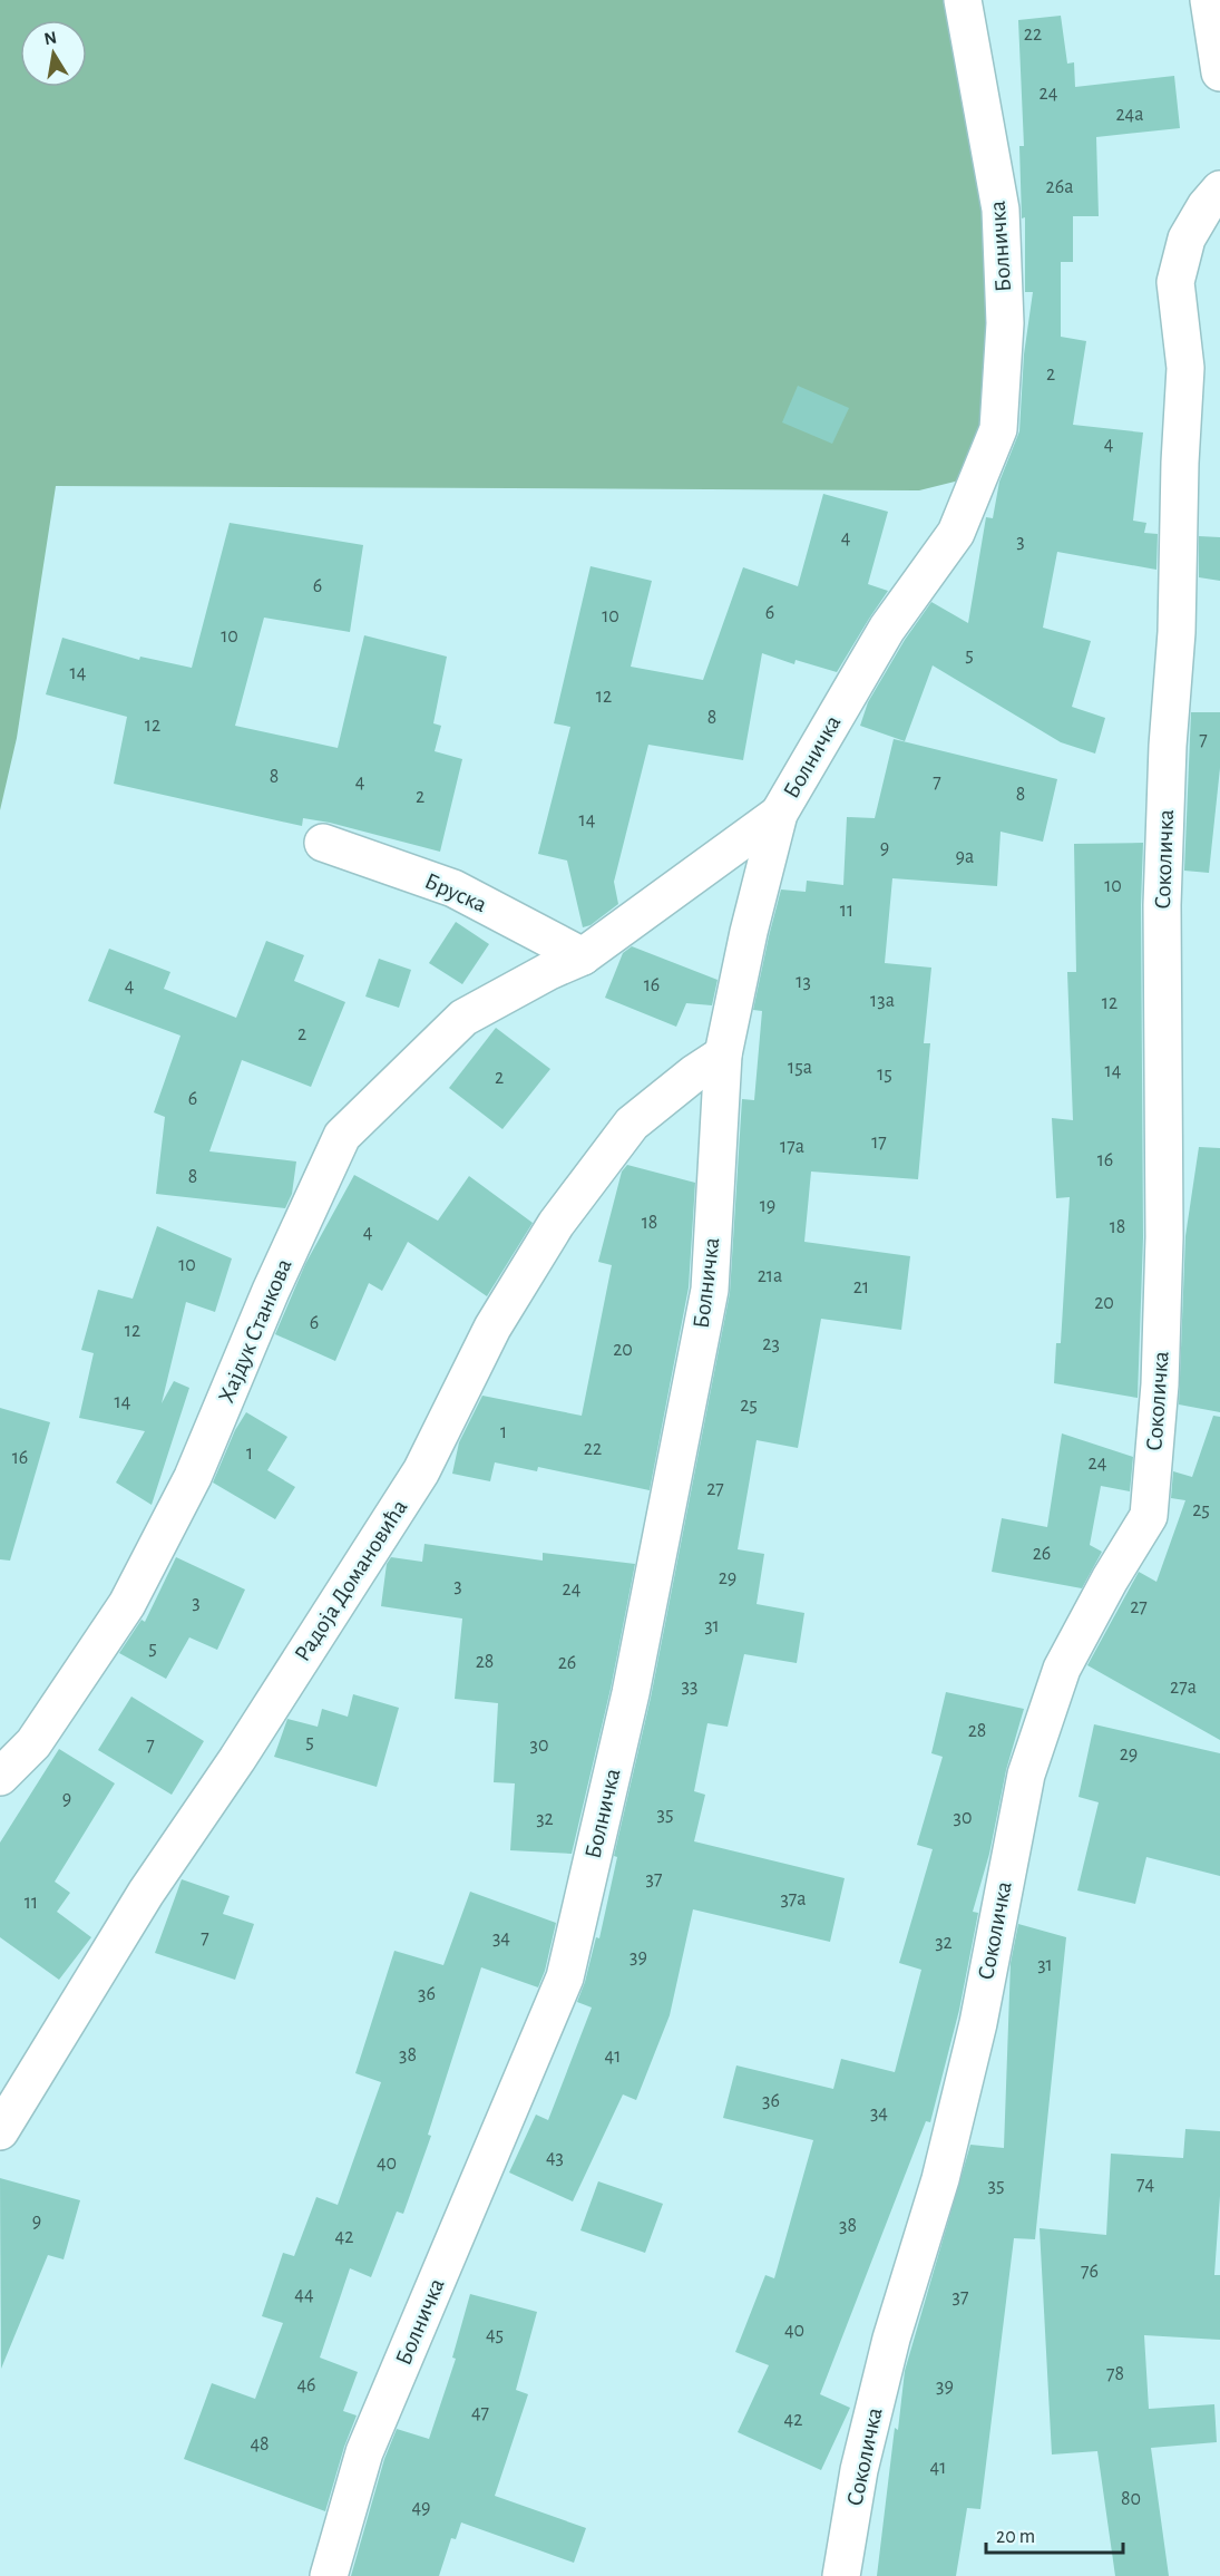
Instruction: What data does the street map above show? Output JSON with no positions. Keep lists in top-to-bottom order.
{
  "streets": {
    "street": [
      "Болничка",
      "Соколичка",
      "Бруска",
      "Хајдук Станкова",
      "Радоја Домановића"
    ]
  },
  "crossings": [
    ["Болничка", "Хајдук Станкова"],
    ["Болничка", "Радоја Домановића"],
    ["Бруска", "Хајдук Станкова"]
  ],
  "house_numbers": [
    "22",
    "24",
    "24a",
    "26a",
    "2",
    "4",
    "4",
    "3",
    "6",
    "6",
    "10",
    "10",
    "5",
    "14",
    "12",
    "8",
    "12",
    "7",
    "8",
    "4",
    "7",
    "8",
    "2",
    "14",
    "9",
    "9a",
    "10",
    "11",
    "13",
    "16",
    "4",
    "13a",
    "12",
    "2",
    "15a",
    "14",
    "15",
    "2",
    "6",
    "17",
    "17a",
    "16",
    "8",
    "19",
    "18",
    "18",
    "4",
    "10",
    "21a",
    "21",
    "20",
    "6",
    "12",
    "23",
    "20",
    "14",
    "25",
    "1",
    "22",
    "1",
    "16",
    "24",
    "27",
    "25",
    "26",
    "29",
    "3",
    "24",
    "3",
    "27",
    "31",
    "5",
    "28",
    "26",
    "33",
    "27a",
    "28",
    "5",
    "7",
    "30",
    "29",
    "9",
    "35",
    "30",
    "32",
    "37",
    "37a",
    "11",
    "7",
    "34",
    "32",
    "39",
    "31",
    "36",
    "38",
    "41",
    "36",
    "34",
    "43",
    "40",
    "74",
    "35",
    "9",
    "38",
    "42",
    "76",
    "44",
    "37",
    "40",
    "45",
    "78",
    "46",
    "39",
    "47",
    "42",
    "48",
    "41",
    "80",
    "49"
  ],
  "scale_bar": "20 m",
  "north": "top"
}
